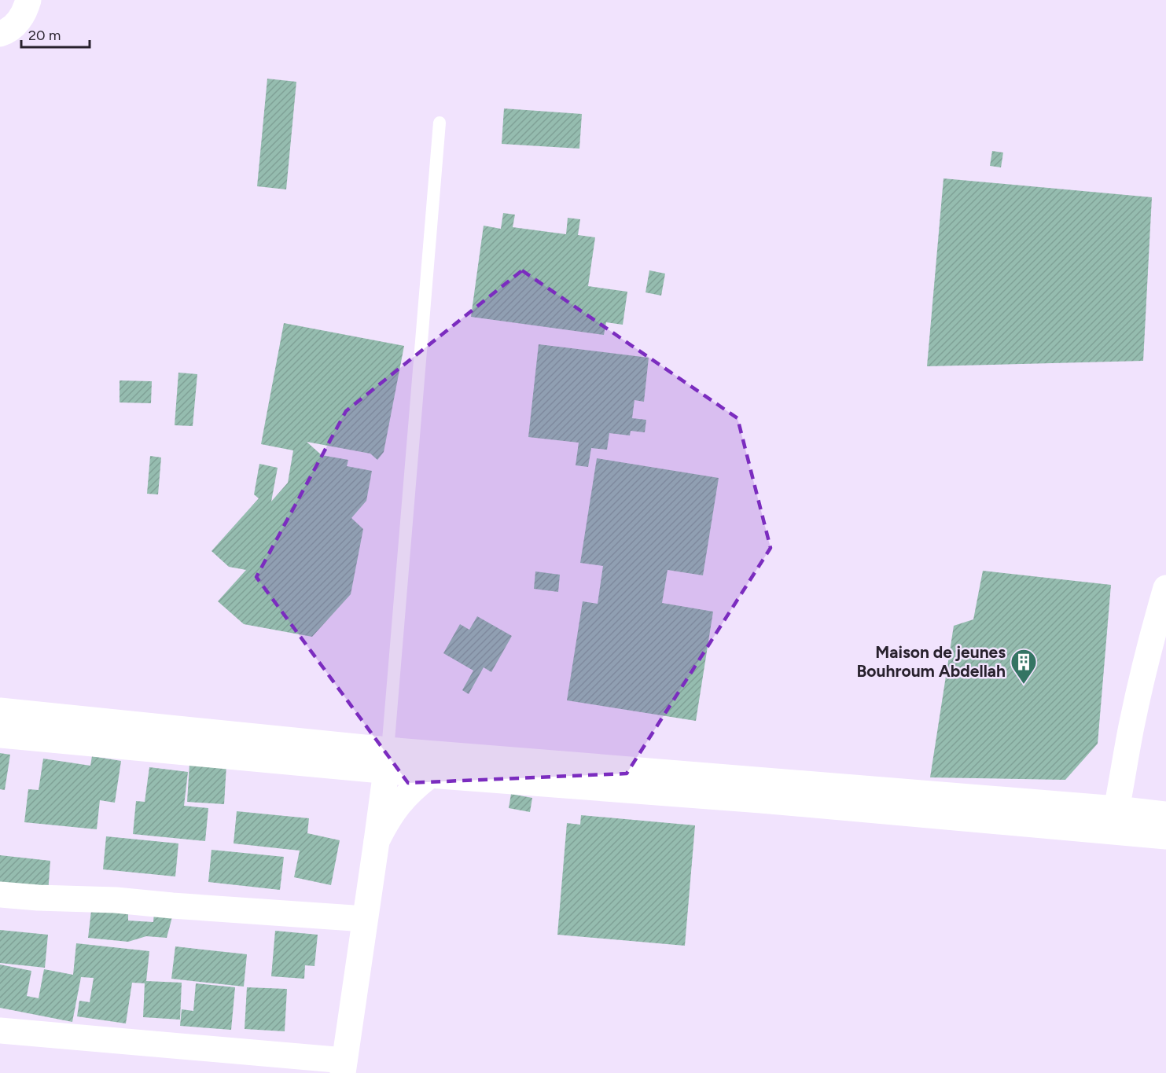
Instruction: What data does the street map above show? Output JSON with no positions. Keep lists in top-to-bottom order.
{
  "places": {
    "building": ["Maison de jeunes Bouhroum Abdellah"]
  },
  "scale_bar": "20 m"
}
